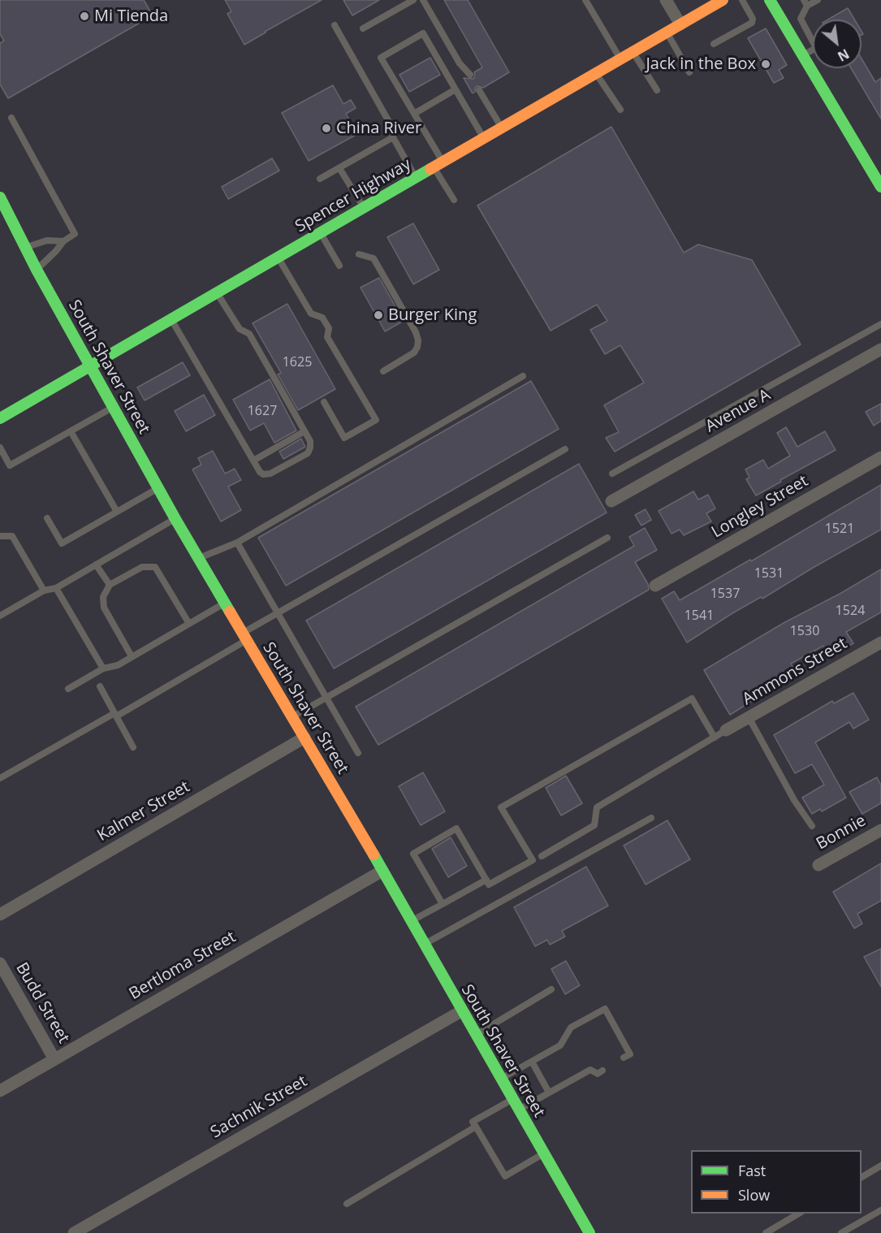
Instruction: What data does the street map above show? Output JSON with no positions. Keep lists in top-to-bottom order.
{
  "streets": {
    "main road": ["Spencer Highway", "South Shaver Street"],
    "street": [
      "Avenue A",
      "Longley Street",
      "Ammons Street",
      "Kalmer Street",
      "Bonnie",
      "Bertloma Street",
      "Budd Street",
      "Sachnik Street"
    ]
  },
  "crossings": [
    ["Spencer Highway", "South Shaver Street"],
    ["South Shaver Street", "Kalmer Street"],
    ["South Shaver Street", "Bertloma Street"],
    ["South Shaver Street", "Sachnik Street"],
    ["Bertloma Street", "Budd Street"]
  ],
  "places": [
    "Mi Tienda",
    "Jack in the Box",
    "China River",
    "Burger King"
  ],
  "house_numbers": [
    "1625",
    "1627",
    "1521",
    "1531",
    "1537",
    "1524",
    "1541",
    "1530"
  ],
  "legend": ["Fast", "Slow"],
  "north": "bottom right"
}
